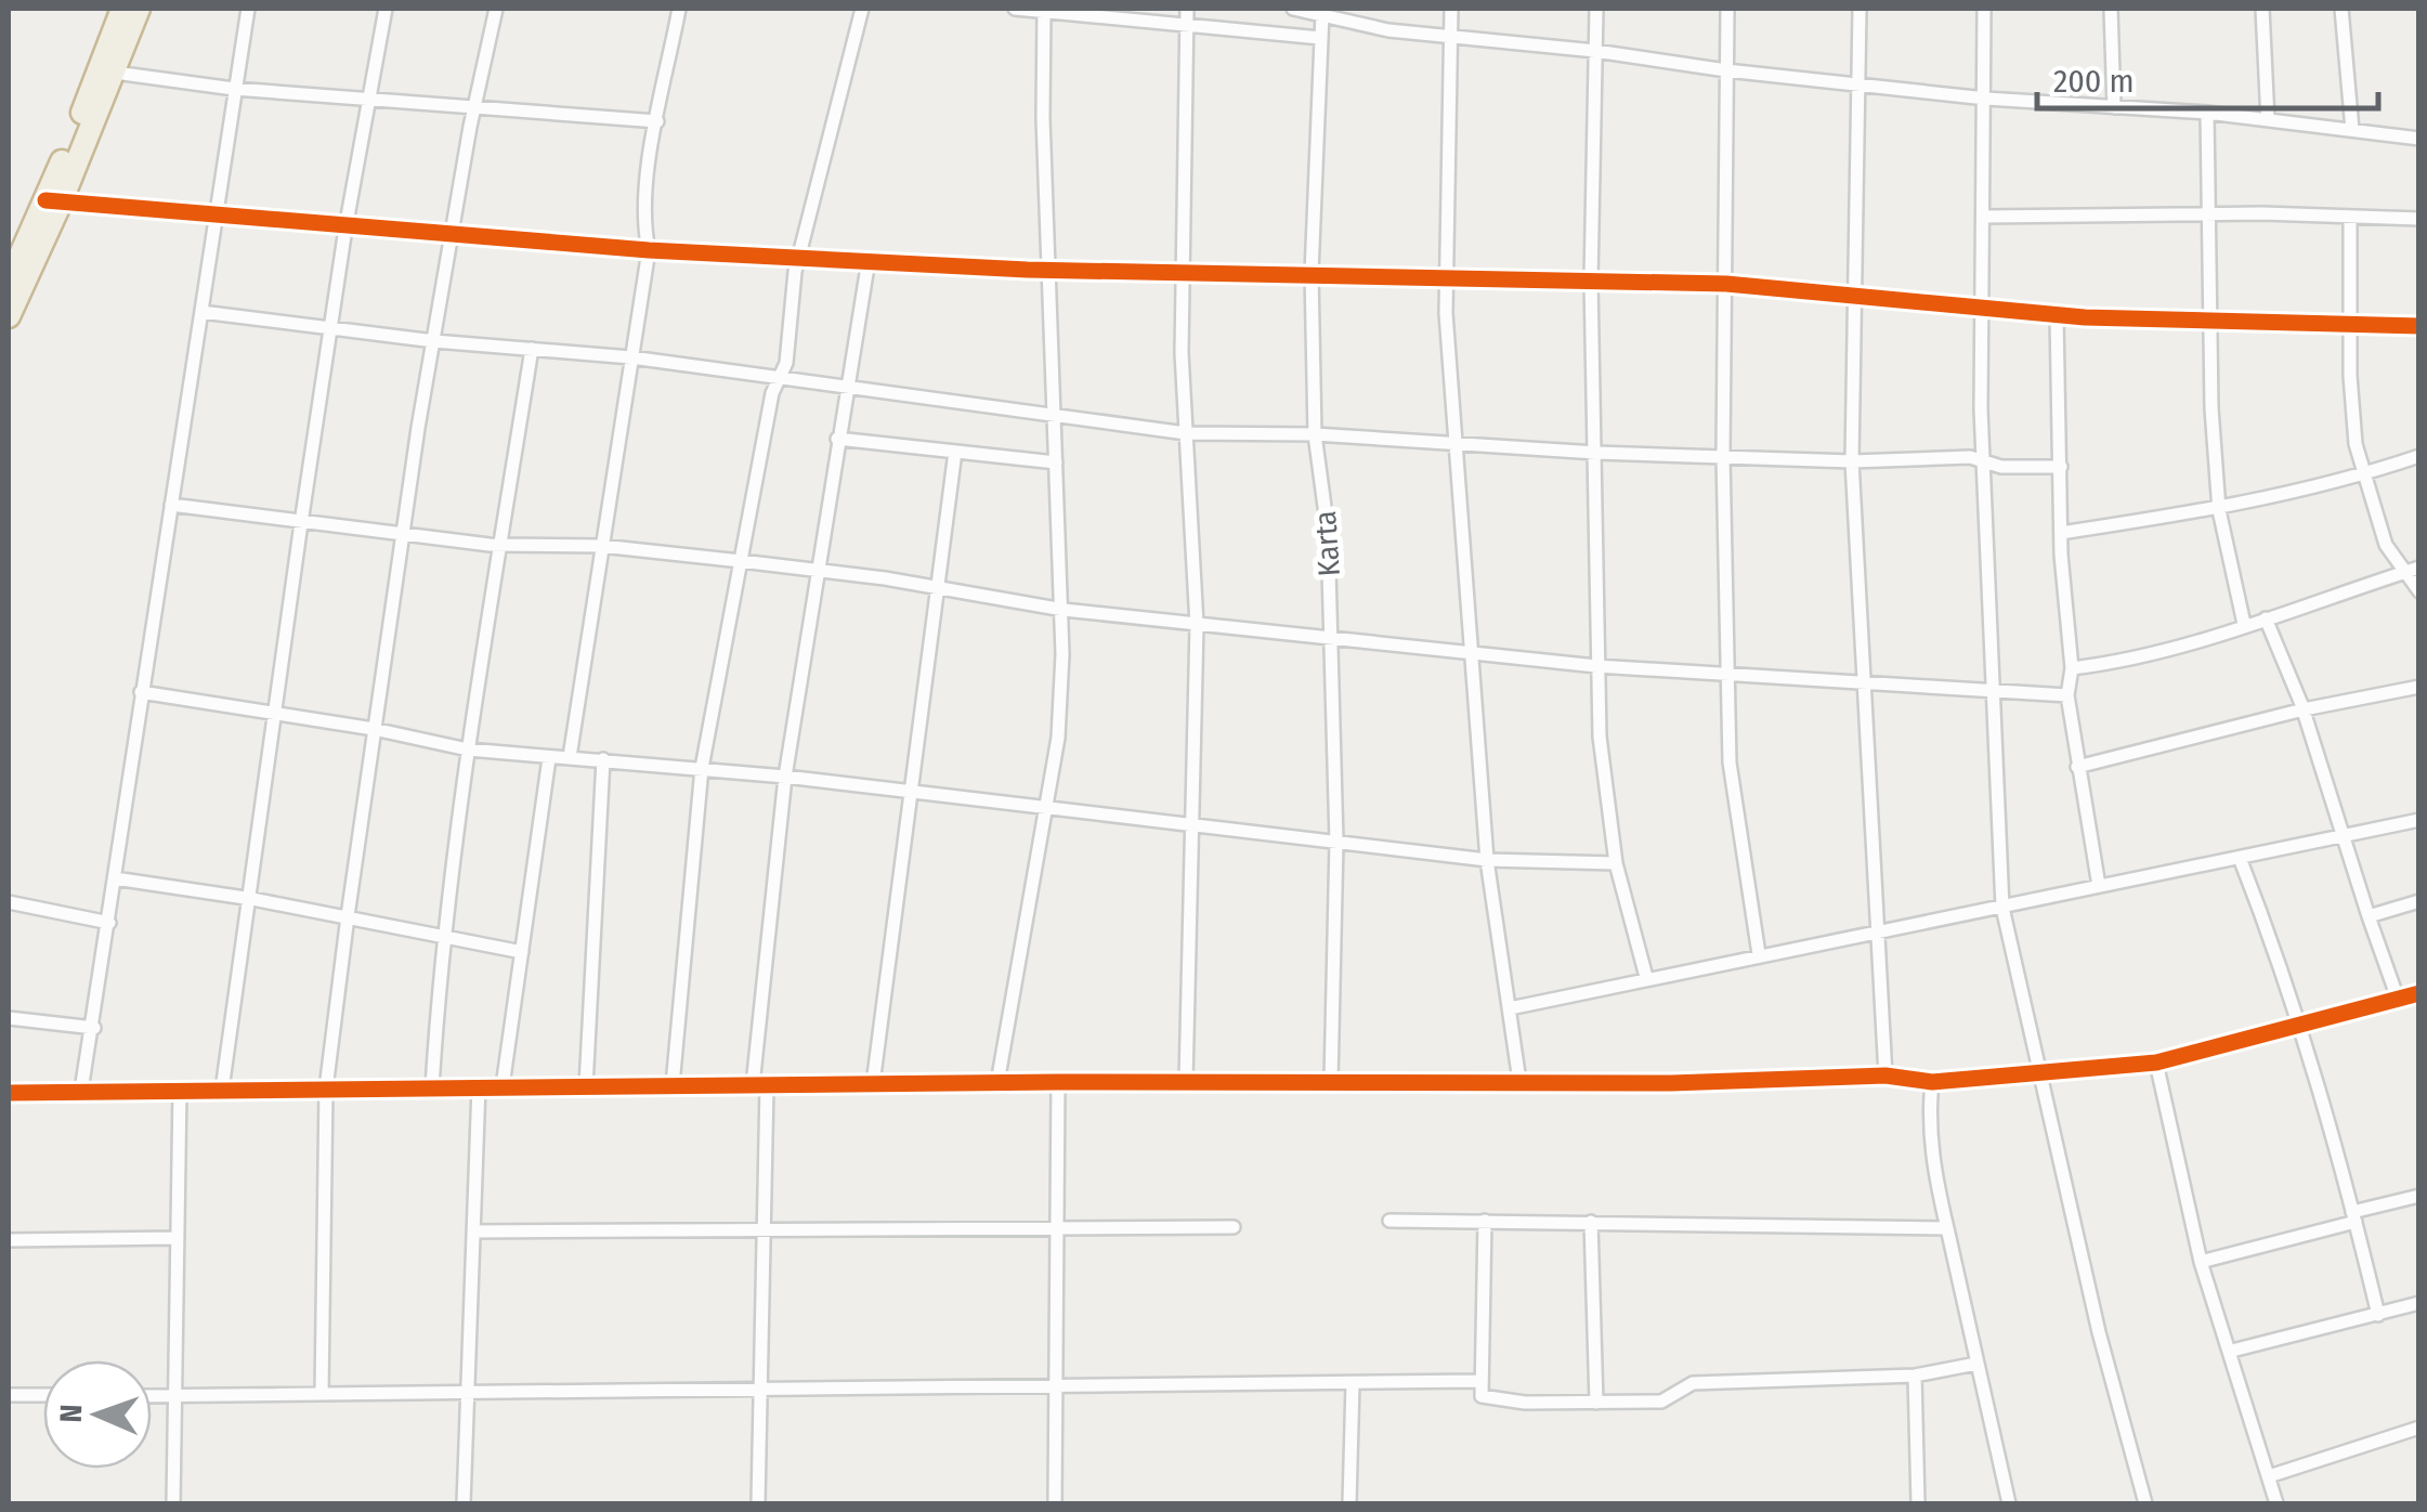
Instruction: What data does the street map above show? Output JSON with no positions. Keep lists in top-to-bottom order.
{
  "streets": {
    "street": ["Karta"]
  },
  "scale_bar": "200 m",
  "north": "left"
}
